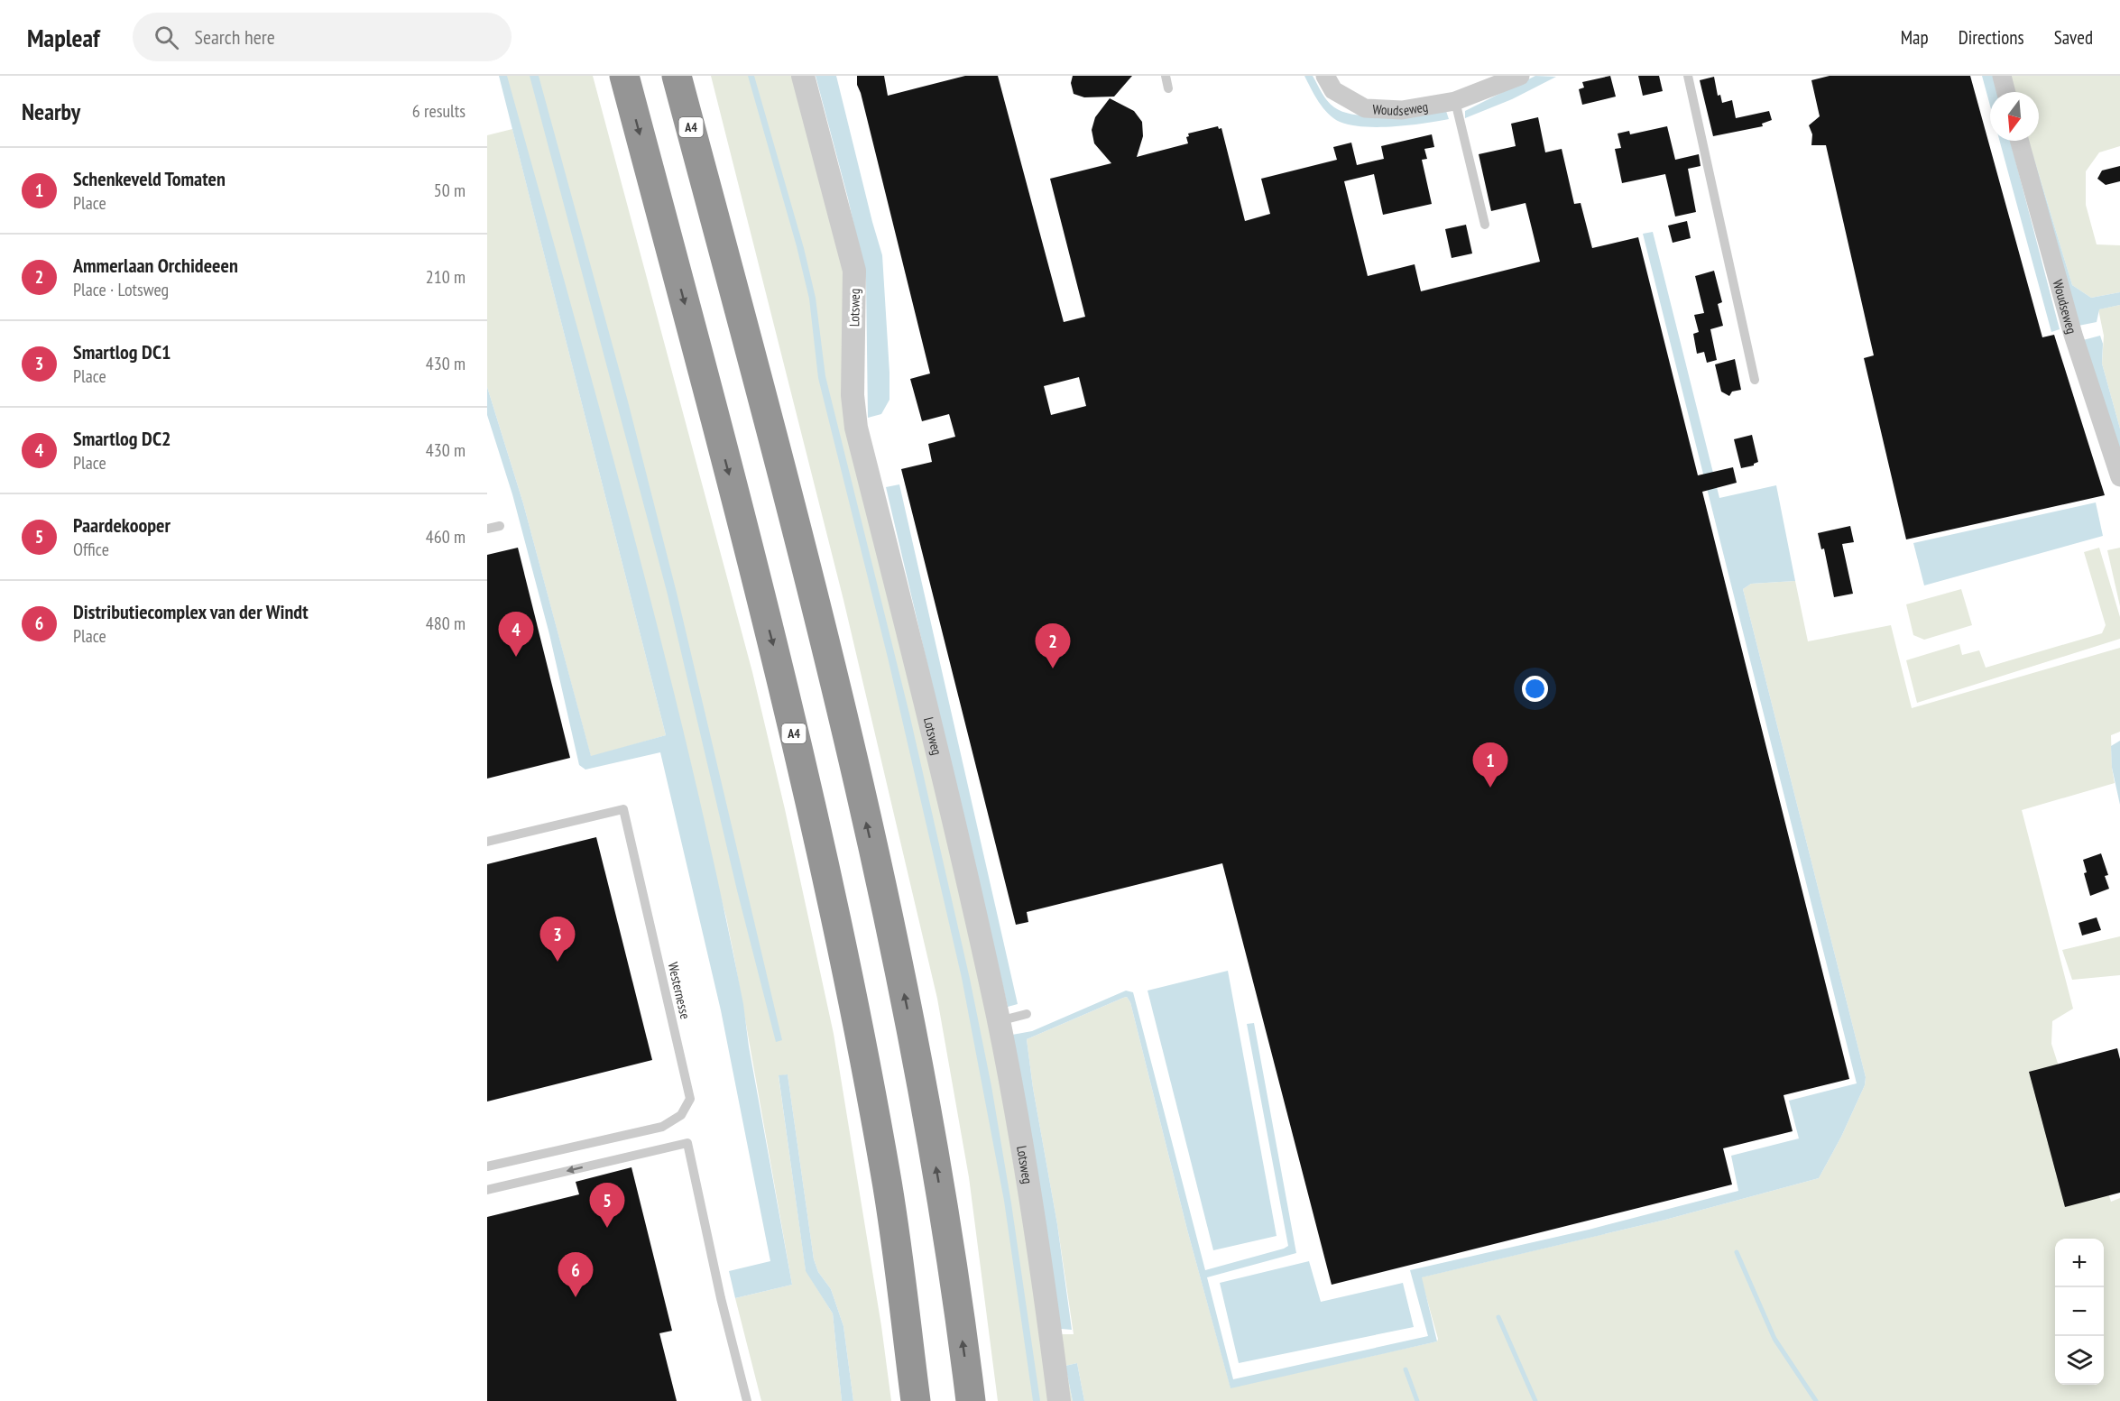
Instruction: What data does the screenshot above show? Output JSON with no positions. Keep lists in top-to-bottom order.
{
  "streets": {
    "highway": ["A4"],
    "street": ["Woudseweg", "Lotsweg"],
    "lane": ["Westernesse"]
  },
  "north": "bottom",
  "page": {
    "header": "Mapleaf",
    "search": "Search here",
    "nav": ["Map", "Directions", "Saved"],
    "heading": ["Nearby", "6 results"],
    "list": [
      {
        "mark": "1",
        "name": "Schenkeveld Tomaten",
        "note": "Place",
        "value": "50 m"
      },
      {
        "mark": "2",
        "name": "Ammerlaan Orchideeen",
        "note": "Place · Lotsweg",
        "value": "210 m"
      },
      {
        "mark": "3",
        "name": "Smartlog DC1",
        "note": "Place",
        "value": "430 m"
      },
      {
        "mark": "4",
        "name": "Smartlog DC2",
        "note": "Place",
        "value": "430 m"
      },
      {
        "mark": "5",
        "name": "Paardekooper",
        "note": "Office",
        "value": "460 m"
      },
      {
        "mark": "6",
        "name": "Distributiecomplex van der Windt",
        "note": "Place",
        "value": "480 m"
      }
    ],
    "pins": [
      "4",
      "2",
      "1",
      "3",
      "5",
      "6"
    ],
    "map_buttons": ["+", "−"]
  }
}
